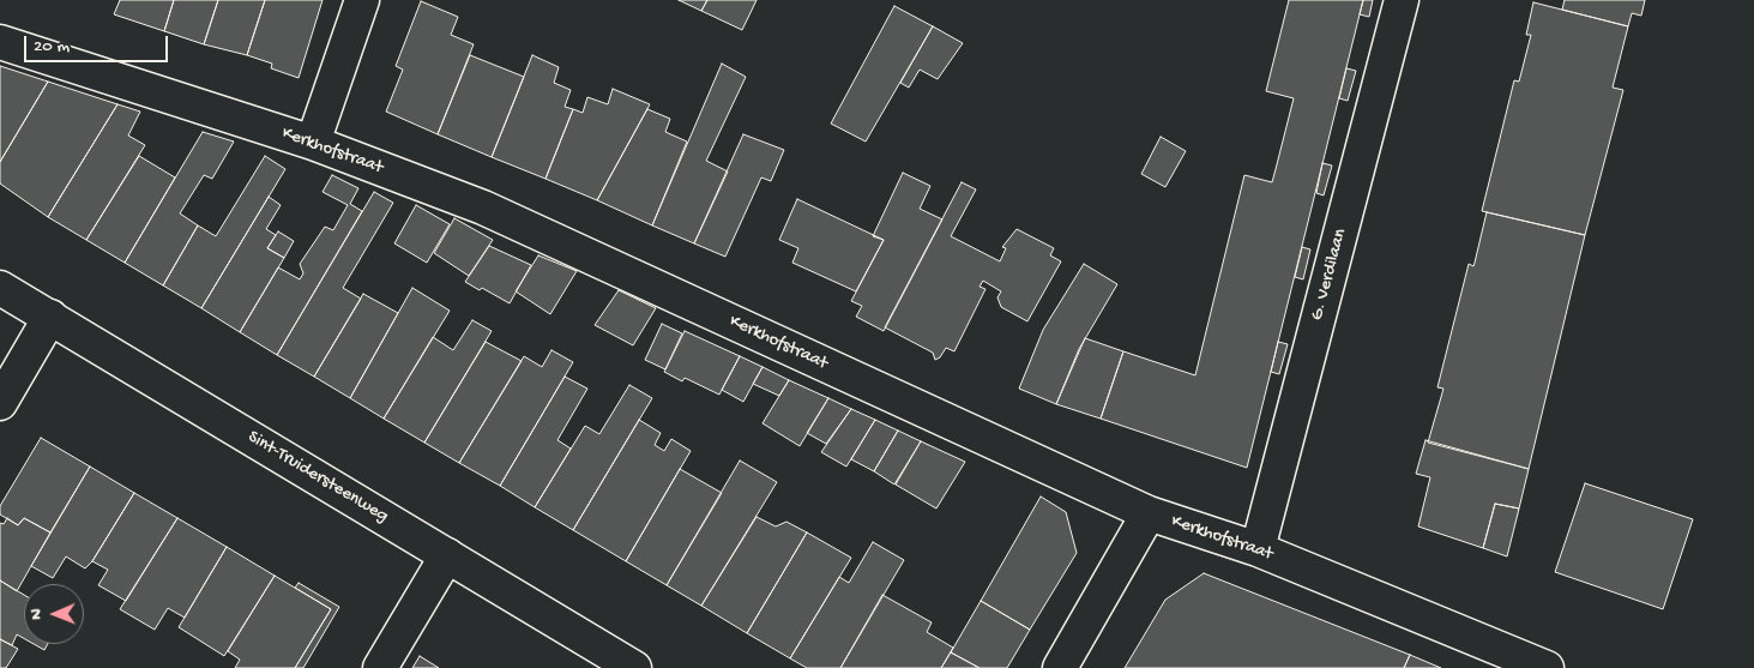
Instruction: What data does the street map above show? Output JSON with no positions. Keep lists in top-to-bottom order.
{
  "streets": {
    "street": ["Kerkhofstraat", "G. Verdilaan", "Sint-Truidersteenweg"]
  },
  "crossings": [
    ["Kerkhofstraat", "G. Verdilaan"]
  ],
  "scale_bar": "20 m",
  "north": "left"
}
